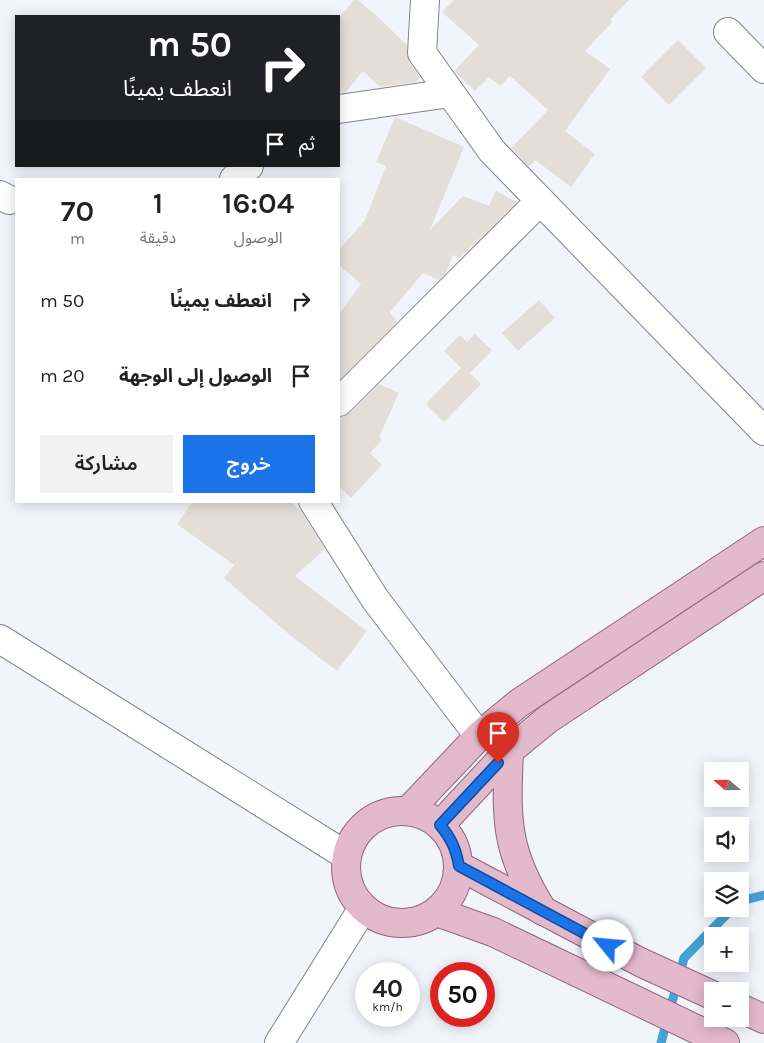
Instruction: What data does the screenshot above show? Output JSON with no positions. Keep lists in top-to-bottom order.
{
  "north": "left",
  "page": {
    "turn": ["50 m", "انعطف يمينًا"],
    "then": "ثم",
    "eta": [
      "16:04",
      "الوصول",
      "1",
      "دقيقة",
      "70",
      "m"
    ],
    "list": [
      {
        "name": "انعطف يمينًا",
        "value": "50 m"
      },
      {
        "name": "الوصول إلى الوجهة",
        "value": "20 m"
      }
    ],
    "buttons": ["خروج", "مشاركة"],
    "map_buttons": ["+", "−"],
    "speed": "40 km/h",
    "limit": "50"
  }
}
